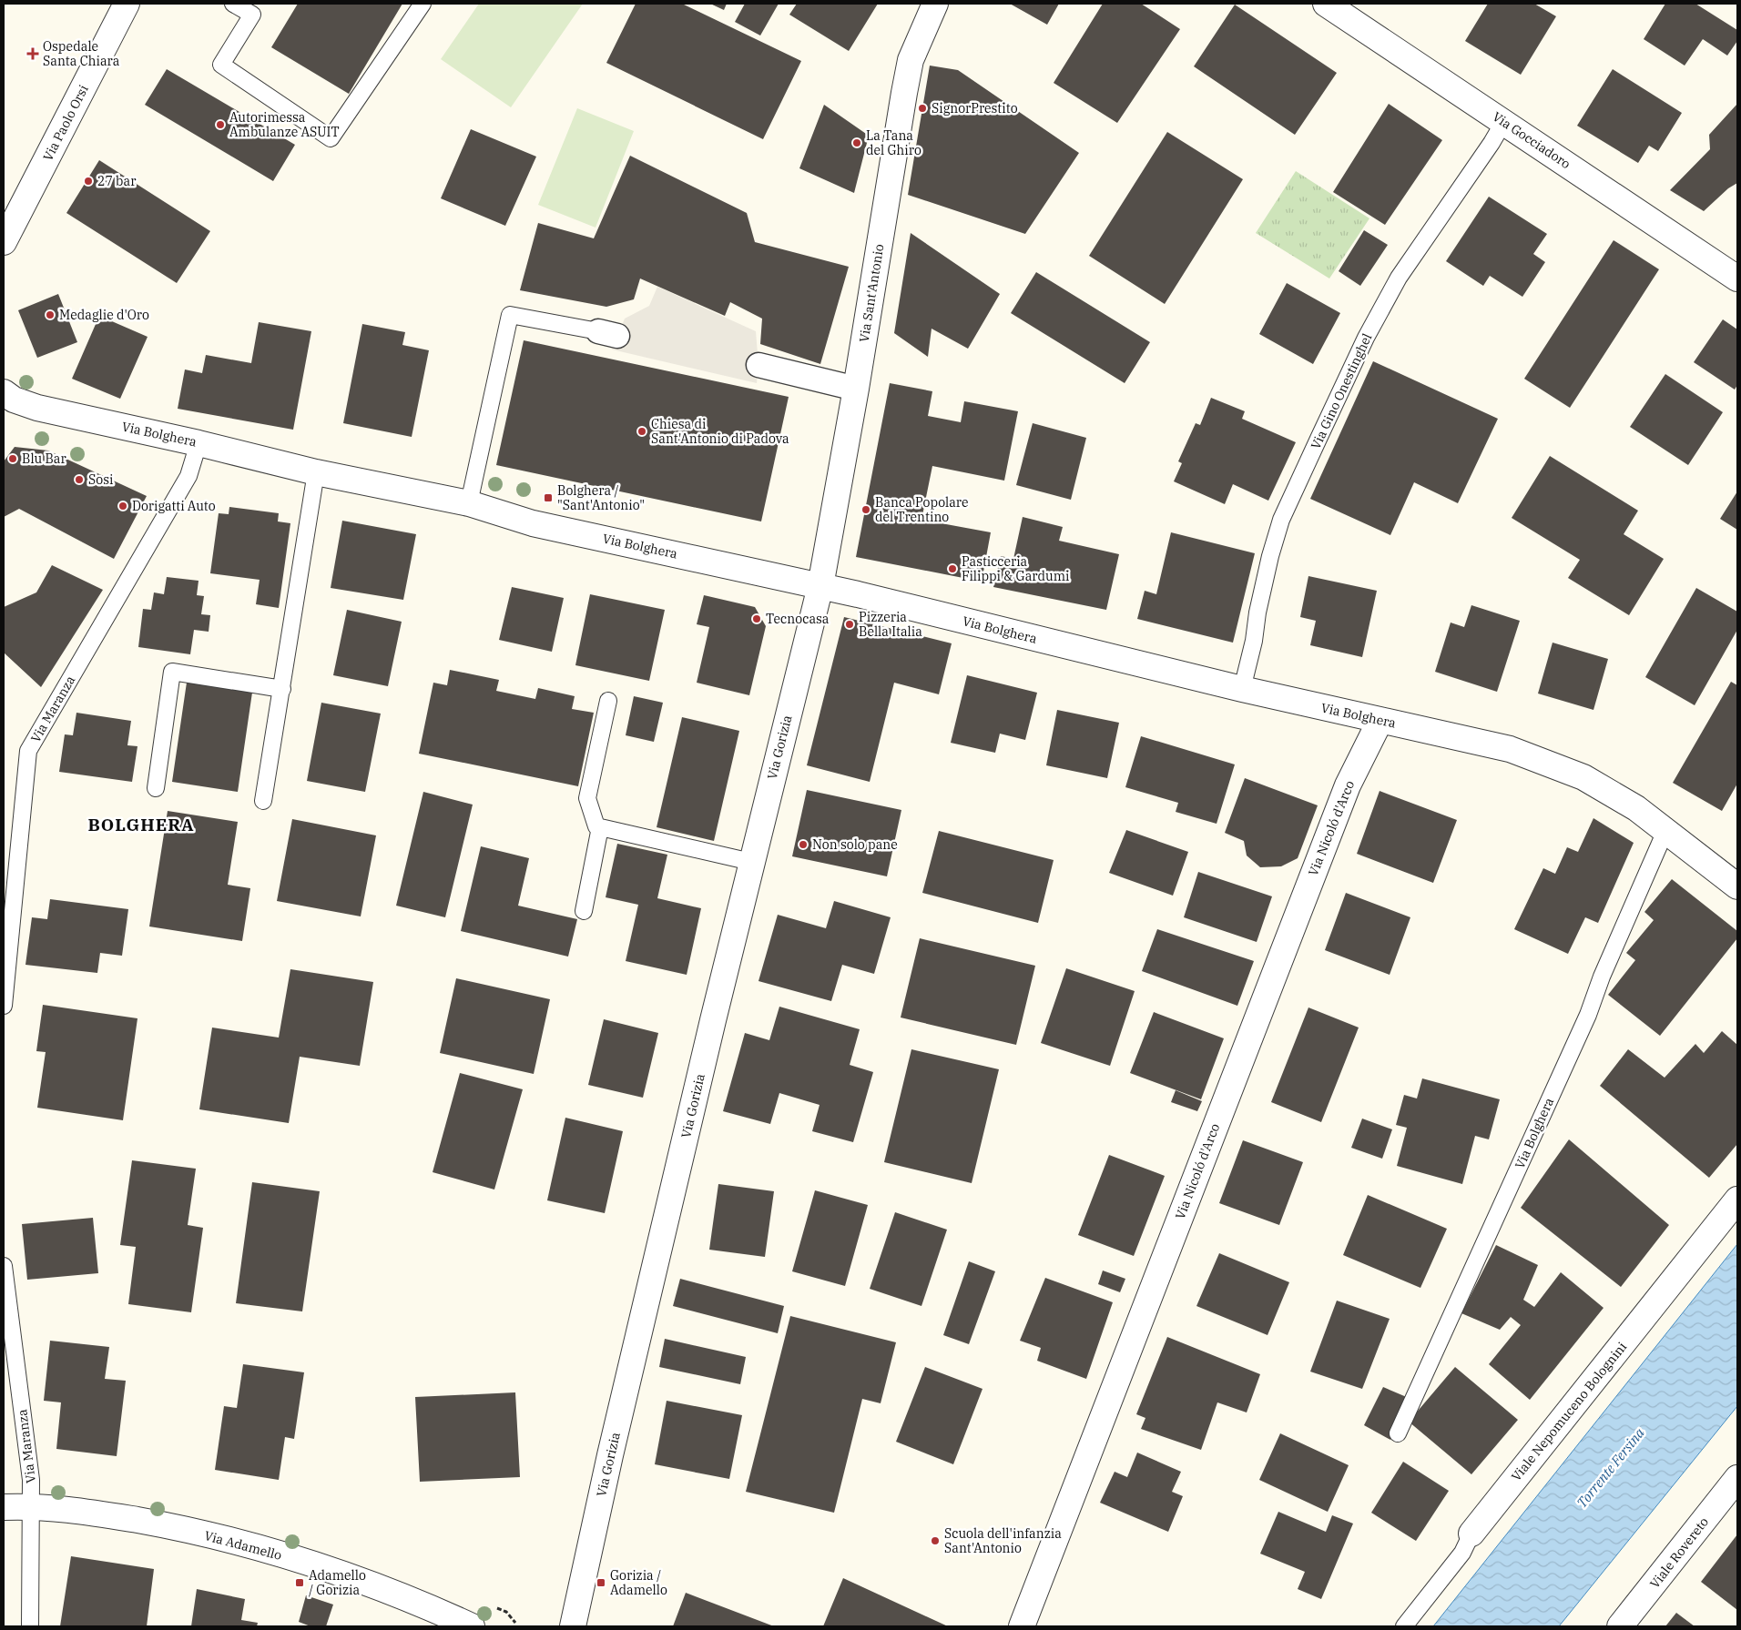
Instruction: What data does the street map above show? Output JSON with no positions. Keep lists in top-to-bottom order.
{
  "streets": {
    "street": [
      "Via Paolo Orsi",
      "Via Gocciadoro",
      "Via Sant'Antonio",
      "Via Bolghera",
      "Via Gorizia",
      "Via Nicoló d'Arco",
      "Viale Nepomuceno Bolognini",
      "Via Adamello",
      "Viale Rovereto"
    ],
    "lane": ["Via Gino Onestinghel", "Via Maranza"]
  },
  "crossings": [
    ["Via Gocciadoro", "Via Gino Onestinghel"],
    ["Via Sant'Antonio", "Via Bolghera"],
    ["Via Sant'Antonio", "Via Gorizia"],
    ["Via Gino Onestinghel", "Via Bolghera"],
    ["Via Bolghera", "Via Maranza"],
    ["Via Bolghera", "Via Gorizia"],
    ["Via Bolghera", "Via Nicoló d'Arco"],
    ["Via Maranza", "Via Adamello"]
  ],
  "districts": ["BOLGHERA"],
  "water": ["Torrente Fersina"],
  "places": {
    "health": ["Ospedale Santa Chiara"],
    "other": [
      "SignorPrestito",
      "Autorimessa Ambulanze ASUIT",
      "La Tana del Ghiro",
      "27 bar",
      "Medaglie d'Oro",
      "Chiesa di Sant'Antonio di Padova",
      "Blu Bar",
      "Sosi",
      "Dorigatti Auto",
      "Banca Popolare del Trentino",
      "Pasticceria Filippi & Gardumi",
      "Tecnocasa",
      "Pizzeria Bella Italia",
      "Non solo pane",
      "Scuola dell'infanzia Sant'Antonio"
    ],
    "transit": ["Bolghera / \"Sant'Antonio\"", "Adamello / Gorizia", "Gorizia / Adamello"]
  }
}
